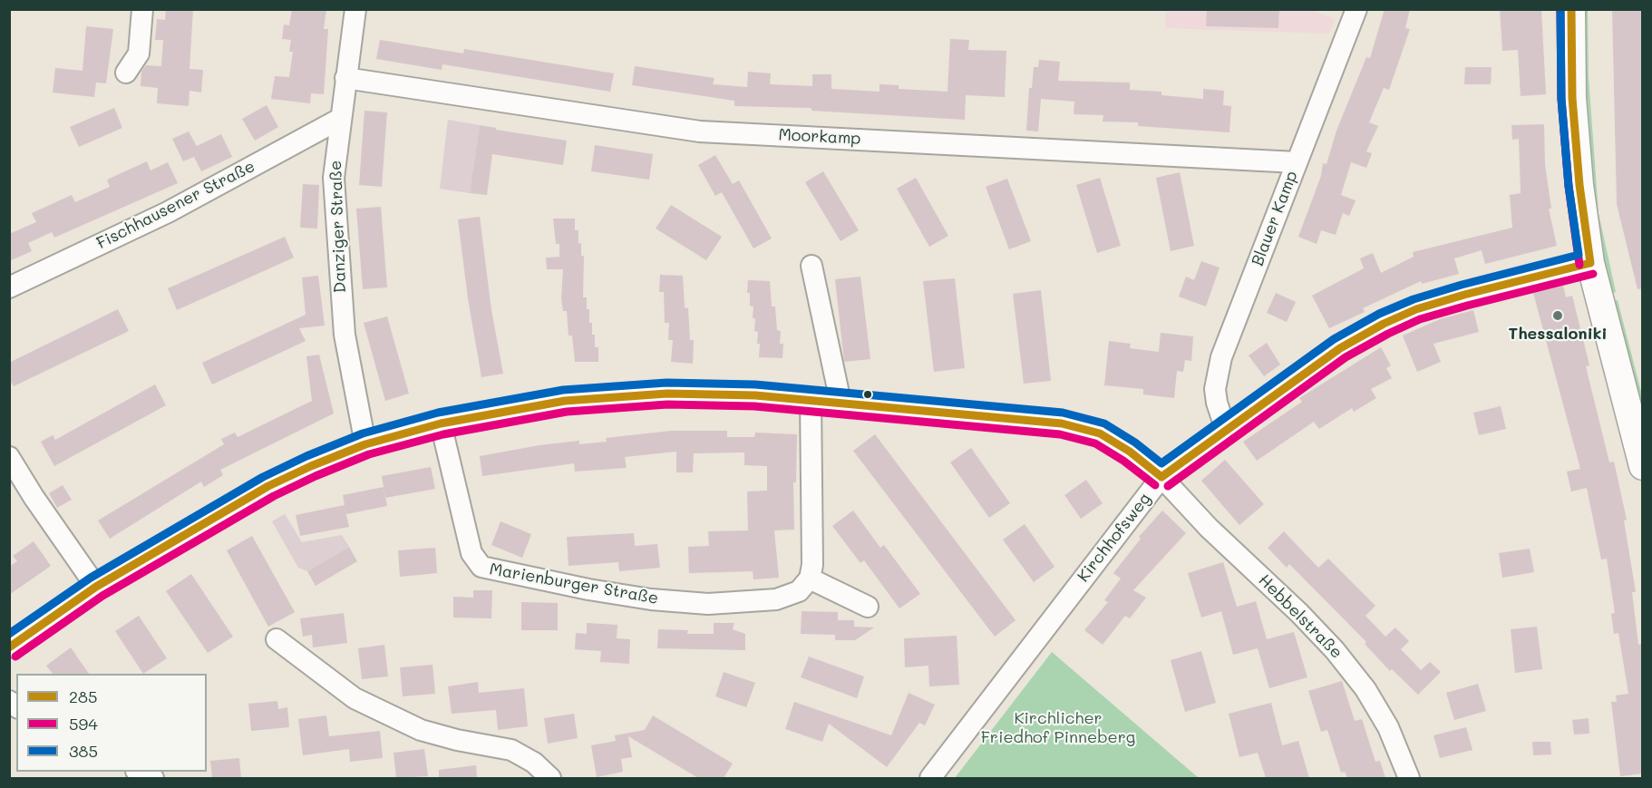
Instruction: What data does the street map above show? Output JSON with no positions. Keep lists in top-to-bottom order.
{
  "streets": {
    "street": [
      "Moorkamp",
      "Fischhausener Straße",
      "Blauer Kamp",
      "Danziger Straße",
      "Kirchhofsweg",
      "Marienburger Straße",
      "Hebbelstraße"
    ]
  },
  "crossings": [
    ["Moorkamp", "Blauer Kamp"],
    ["Moorkamp", "Danziger Straße"],
    ["Fischhausener Straße", "Danziger Straße"],
    ["Blauer Kamp", "Kirchhofsweg"],
    ["Danziger Straße", "Hebbelstraße"],
    ["Kirchhofsweg", "Hebbelstraße"],
    ["Marienburger Straße", "Hebbelstraße"]
  ],
  "parks": ["Kirchlicher Friedhof Pinneberg"],
  "places": ["Thessaloniki"],
  "lines": ["transit line 285", "transit line 594", "transit line 385"],
  "legend": ["285", "594", "385"]
}
